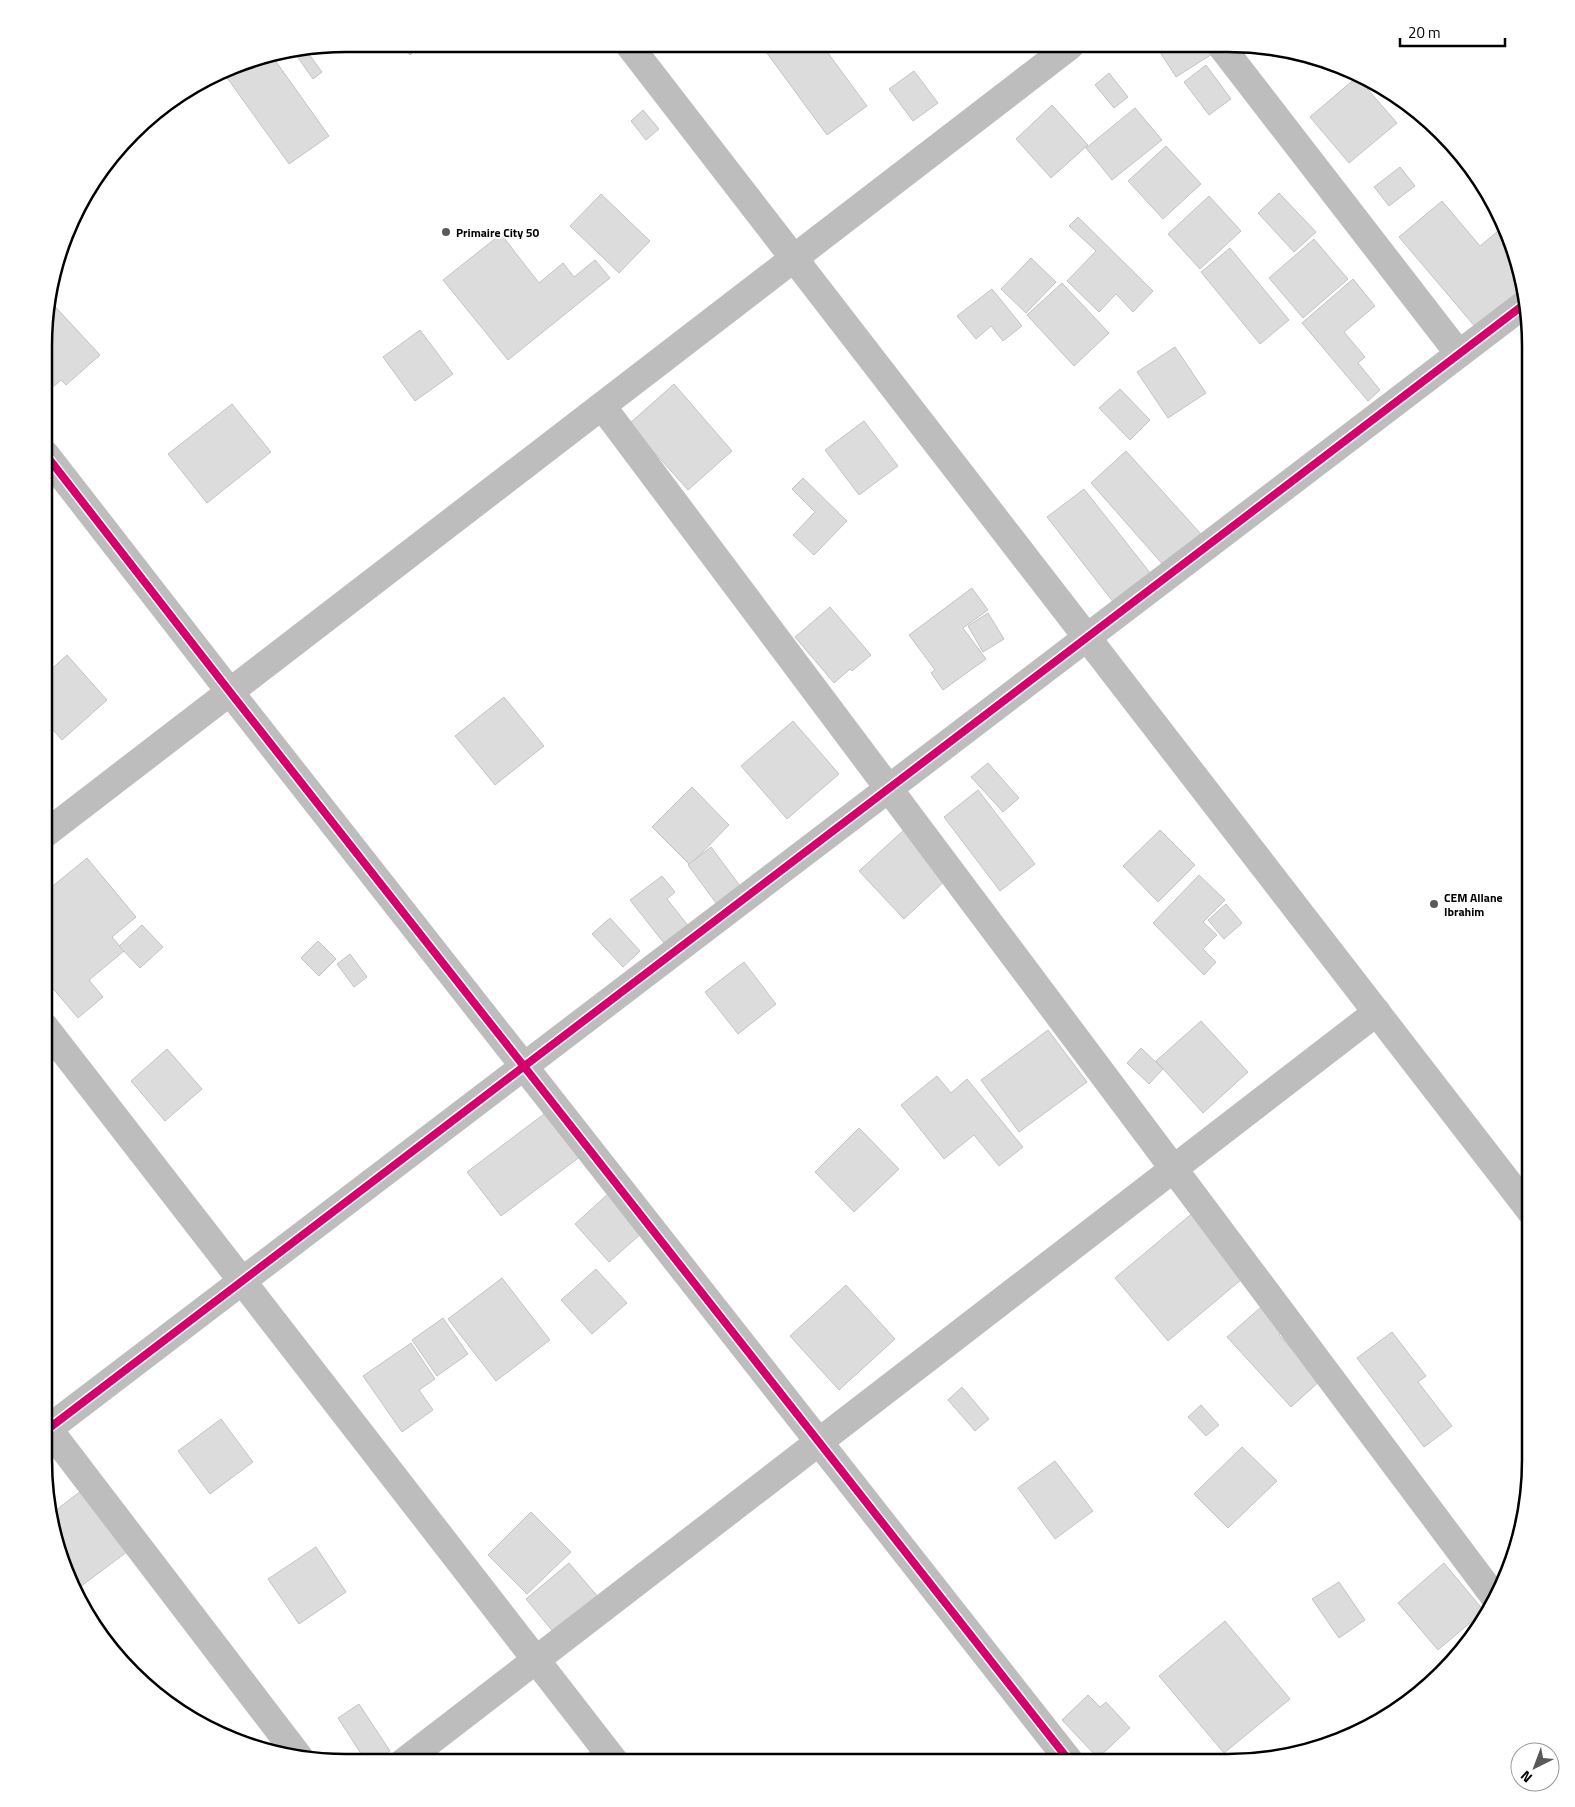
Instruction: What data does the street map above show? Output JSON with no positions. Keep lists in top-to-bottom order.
{
  "places": ["Primaire City 50", "CEM Allane Ibrahim"],
  "scale_bar": "20 m",
  "north": "bottom left"
}
